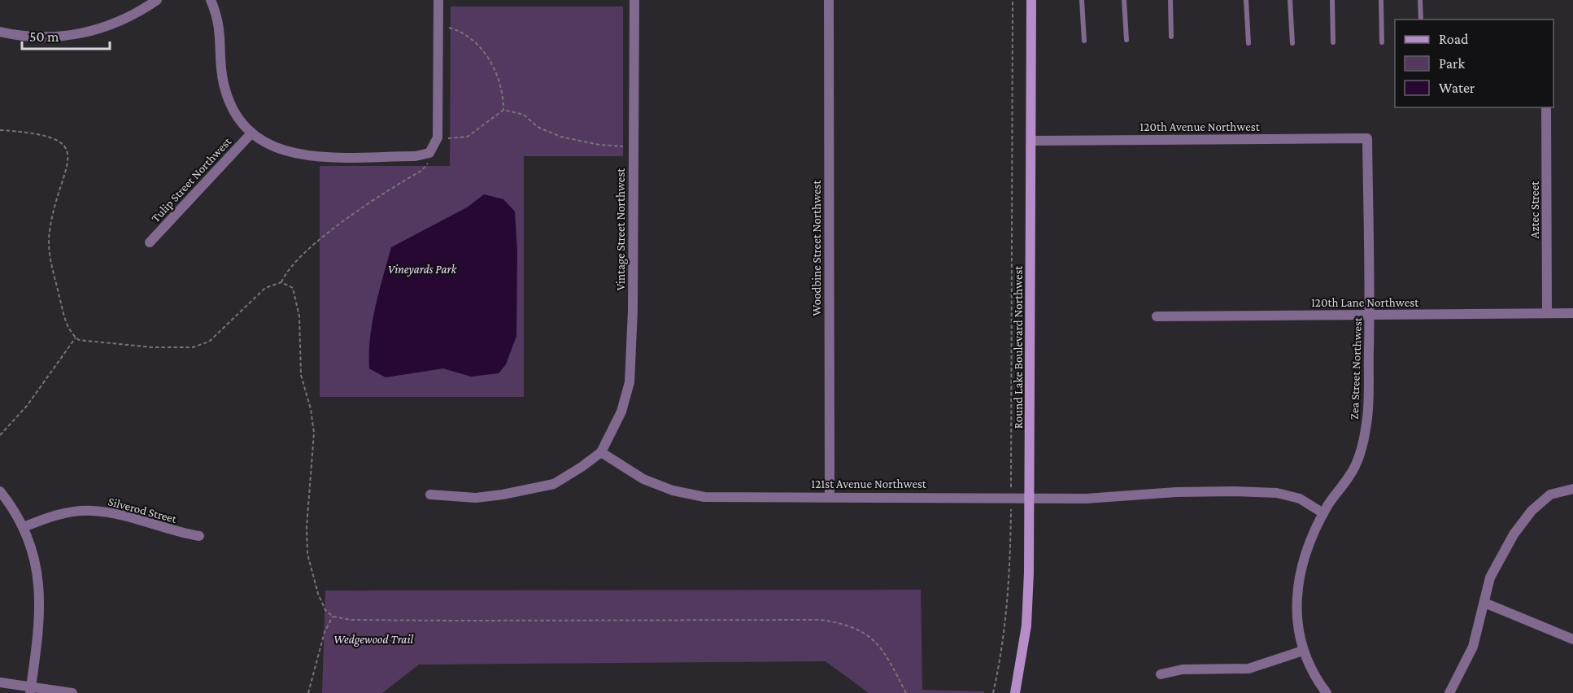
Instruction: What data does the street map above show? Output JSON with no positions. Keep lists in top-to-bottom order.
{
  "streets": {
    "main road": ["Round Lake Boulevard Northwest"],
    "street": [
      "120th Avenue Northwest",
      "Tulip Street Northwest",
      "Aztec Street",
      "Vintage Street Northwest",
      "Woodbine Street Northwest",
      "120th Lane Northwest",
      "Zea Street Northwest",
      "121st Avenue Northwest",
      "Silverod Street"
    ]
  },
  "crossings": [
    ["120th Avenue Northwest", "Round Lake Boulevard Northwest"],
    ["120th Avenue Northwest", "Zea Street Northwest"],
    ["Aztec Street", "120th Lane Northwest"],
    ["Vintage Street Northwest", "121st Avenue Northwest"],
    ["Woodbine Street Northwest", "121st Avenue Northwest"],
    ["120th Lane Northwest", "Zea Street Northwest"],
    ["Round Lake Boulevard Northwest", "121st Avenue Northwest"],
    ["Zea Street Northwest", "121st Avenue Northwest"]
  ],
  "parks": ["Vineyards Park", "Wedgewood Trail"],
  "legend": ["Road", "Park", "Water"],
  "scale_bar": "50 m"
}
